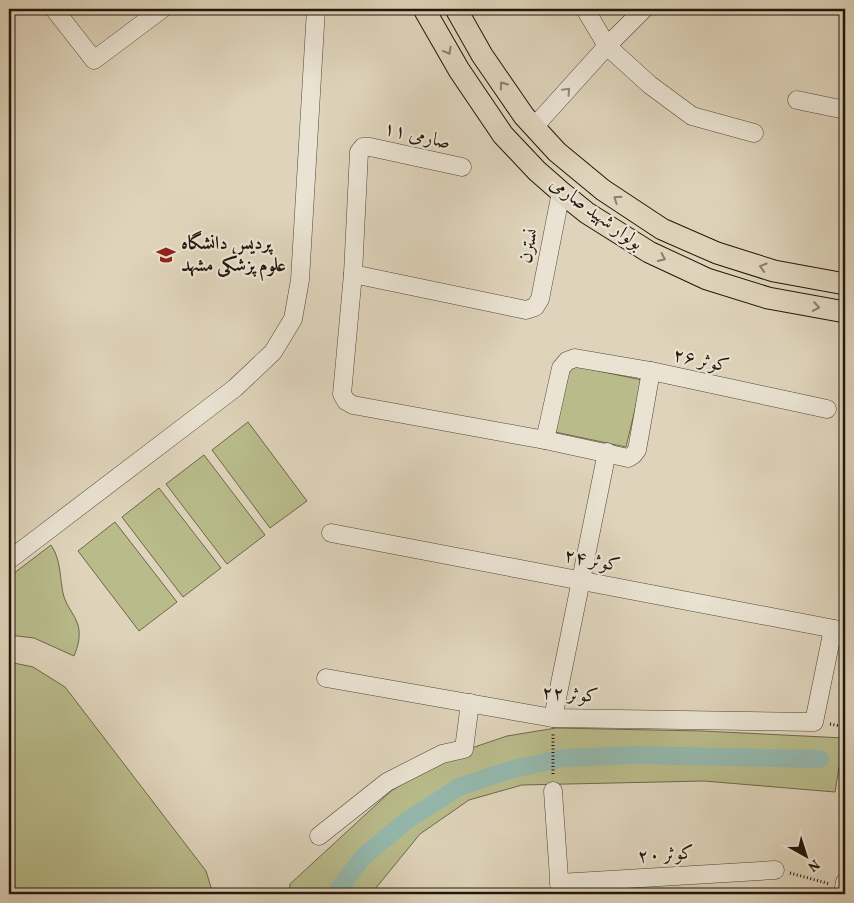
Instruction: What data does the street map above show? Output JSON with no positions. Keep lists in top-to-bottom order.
{
  "streets": {
    "main road": ["بولوار شهید صارمی"],
    "street": [
      "صارمی ۱۱",
      "نسترن",
      "کوثر ۲۶",
      "کوثر ۲۴",
      "کوثر ۲۲",
      "کوثر ۲۰"
    ]
  },
  "crossings": [
    ["صارمی ۱۱", "نسترن"],
    ["بولوار شهید صارمی", "نسترن"],
    ["کوثر ۲۴", "کوثر ۲۲"]
  ],
  "places": {
    "school or university": ["پردیس دانشگاه علوم پزشکی مشهد"]
  },
  "north": "bottom right"
}
